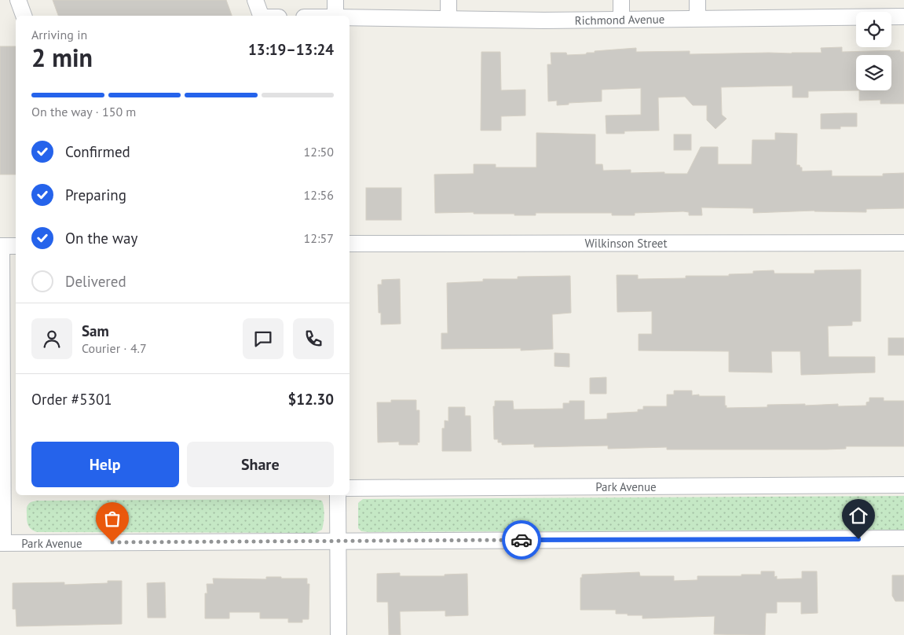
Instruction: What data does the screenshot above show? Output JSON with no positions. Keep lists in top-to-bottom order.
{
  "streets": {
    "street": ["Richmond Avenue", "Wilkinson Street", "Park Avenue"]
  },
  "page": {
    "heading": ["2 min", "Arriving in", "13:19–13:24"],
    "panel": [
      "Sam",
      "Courier · 4.7",
      "Order #5301",
      "$12.30"
    ],
    "bar": "On the way · 150 m",
    "list": [
      ["Confirmed", "12:50"],
      ["Preparing", "12:56"],
      ["On the way", "12:57"],
      "Delivered"
    ],
    "buttons": ["Help", "Share"]
  }
}
